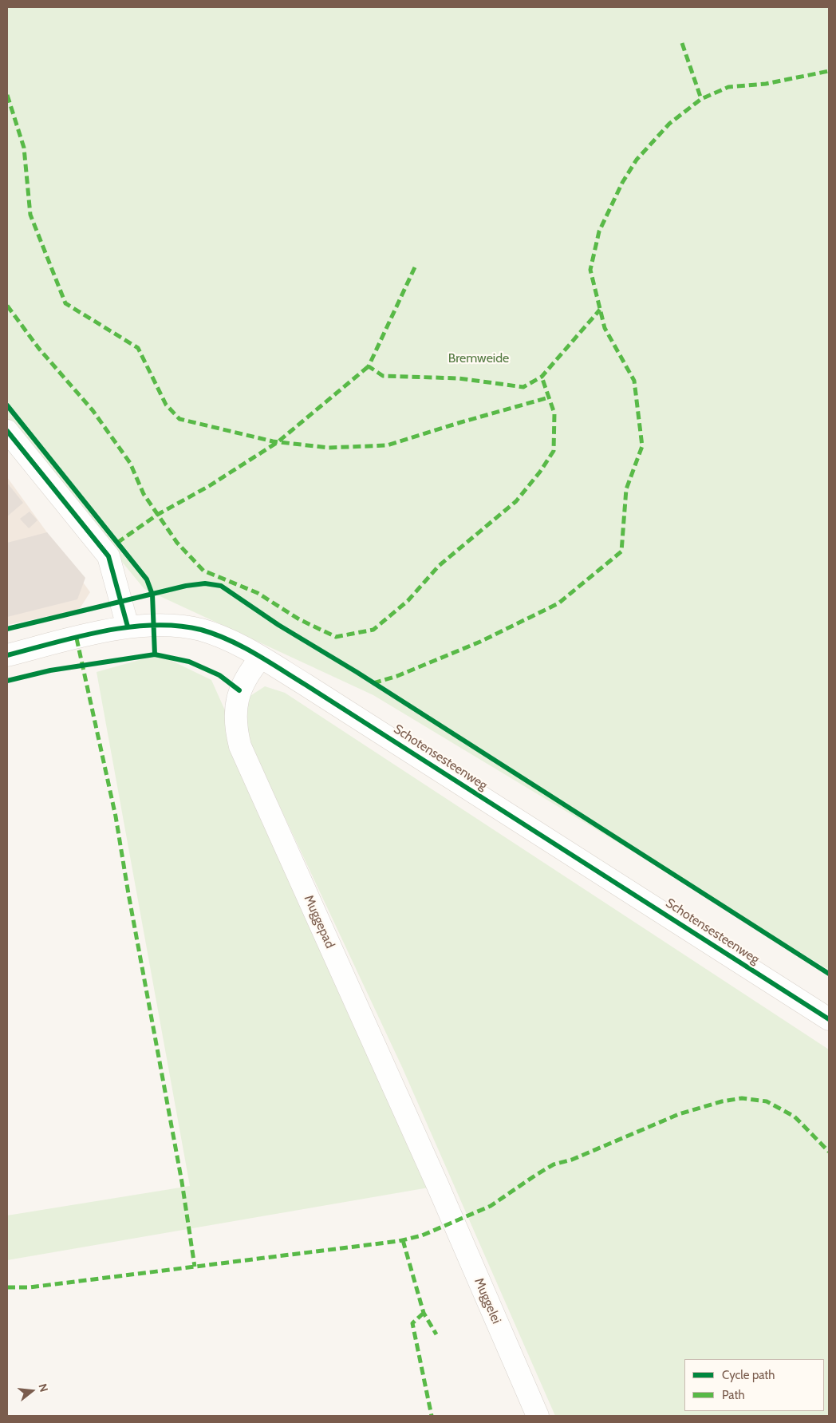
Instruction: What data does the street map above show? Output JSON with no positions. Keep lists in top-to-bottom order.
{
  "streets": {
    "street": ["Schotensesteenweg", "Muggepad", "Muggelei"]
  },
  "crossings": [
    ["Schotensesteenweg", "Muggepad"],
    ["Muggepad", "Muggelei"]
  ],
  "parks": ["Bremweide"],
  "legend": ["Cycle path", "Path"],
  "north": "right"
}
